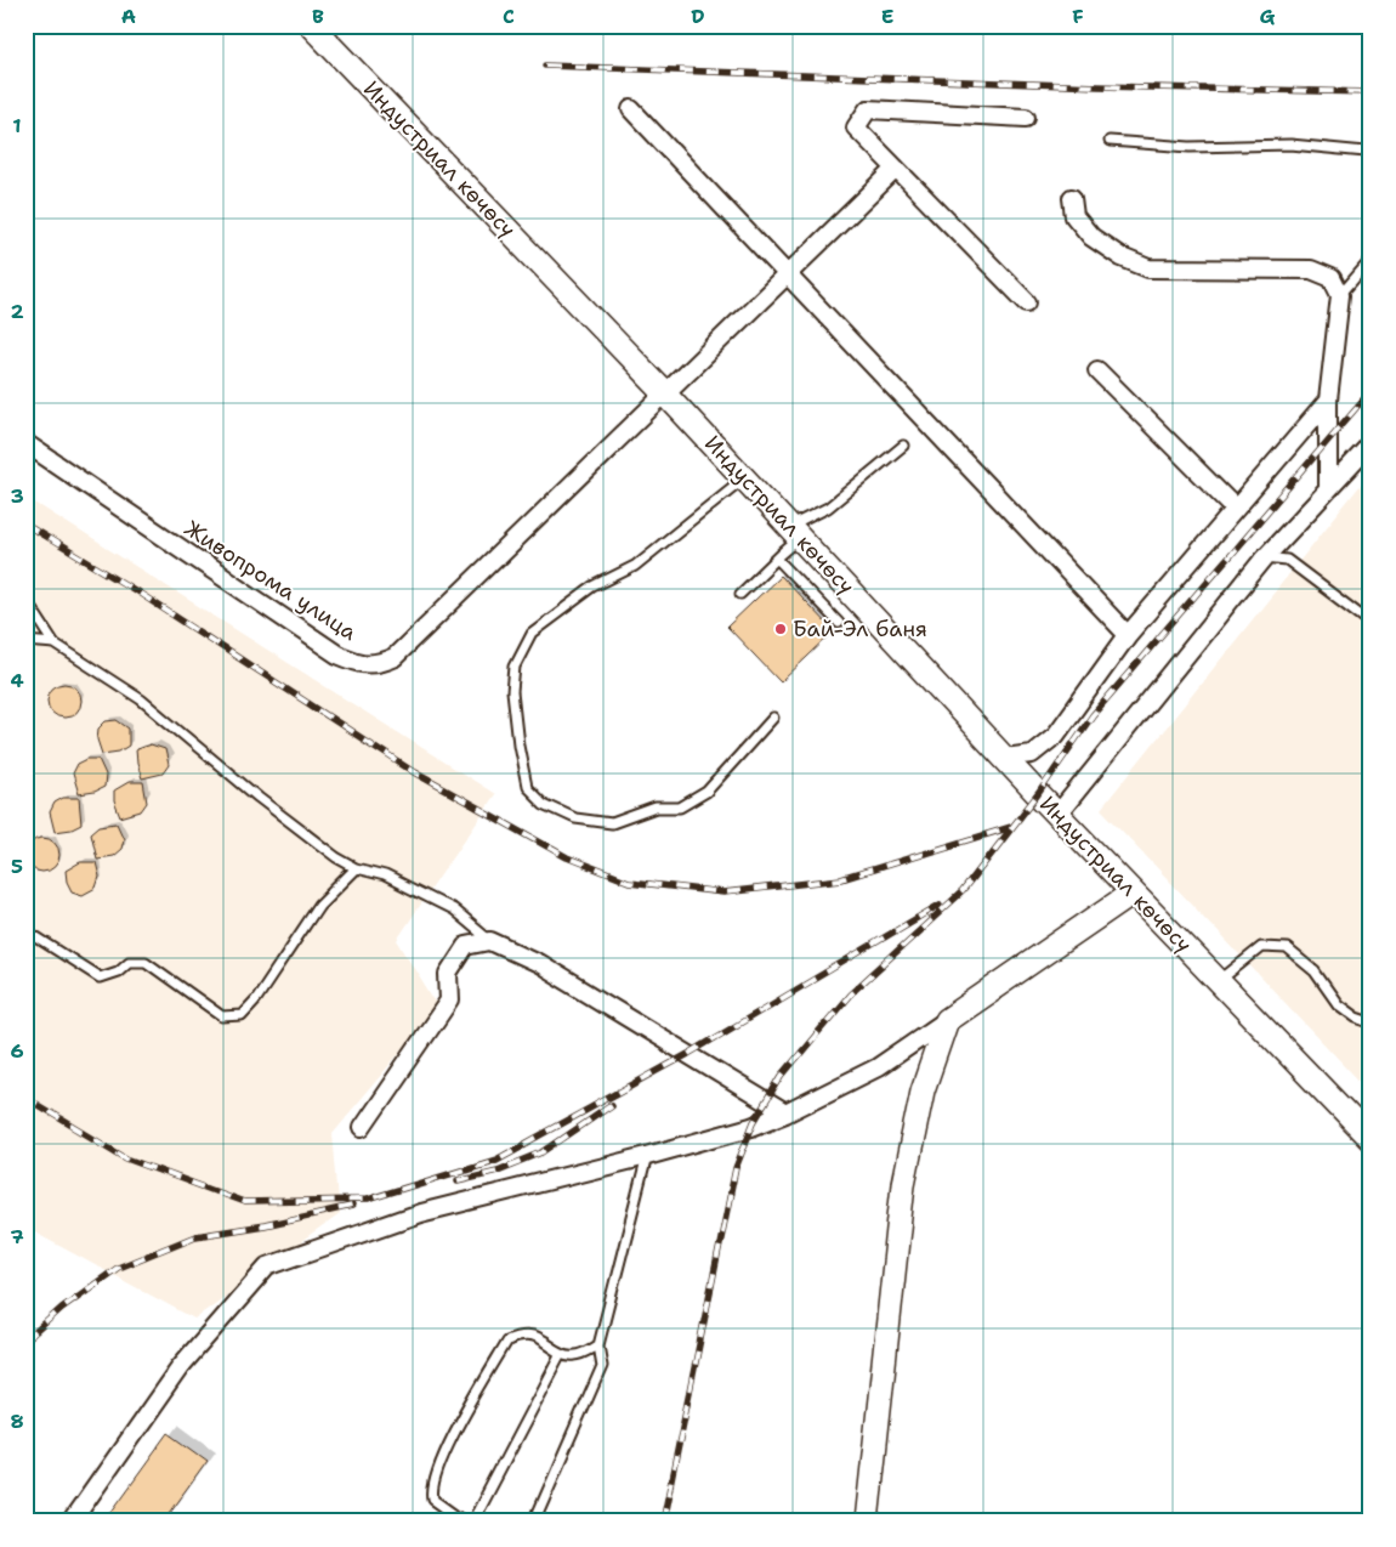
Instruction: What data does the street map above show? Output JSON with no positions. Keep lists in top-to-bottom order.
{
  "streets": {
    "main road": ["Индустриал көчөсү"],
    "street": ["Живопрома улица"]
  },
  "crossings": [
    ["Индустриал көчөсү", "Живопрома улица"]
  ],
  "places": ["Бай-Эл баня"],
  "grid": {
    "columns": [
      "A",
      "B",
      "C",
      "D",
      "E",
      "F",
      "G"
    ],
    "rows": [
      "1",
      "2",
      "3",
      "4",
      "5",
      "6",
      "7",
      "8"
    ]
  }
}
